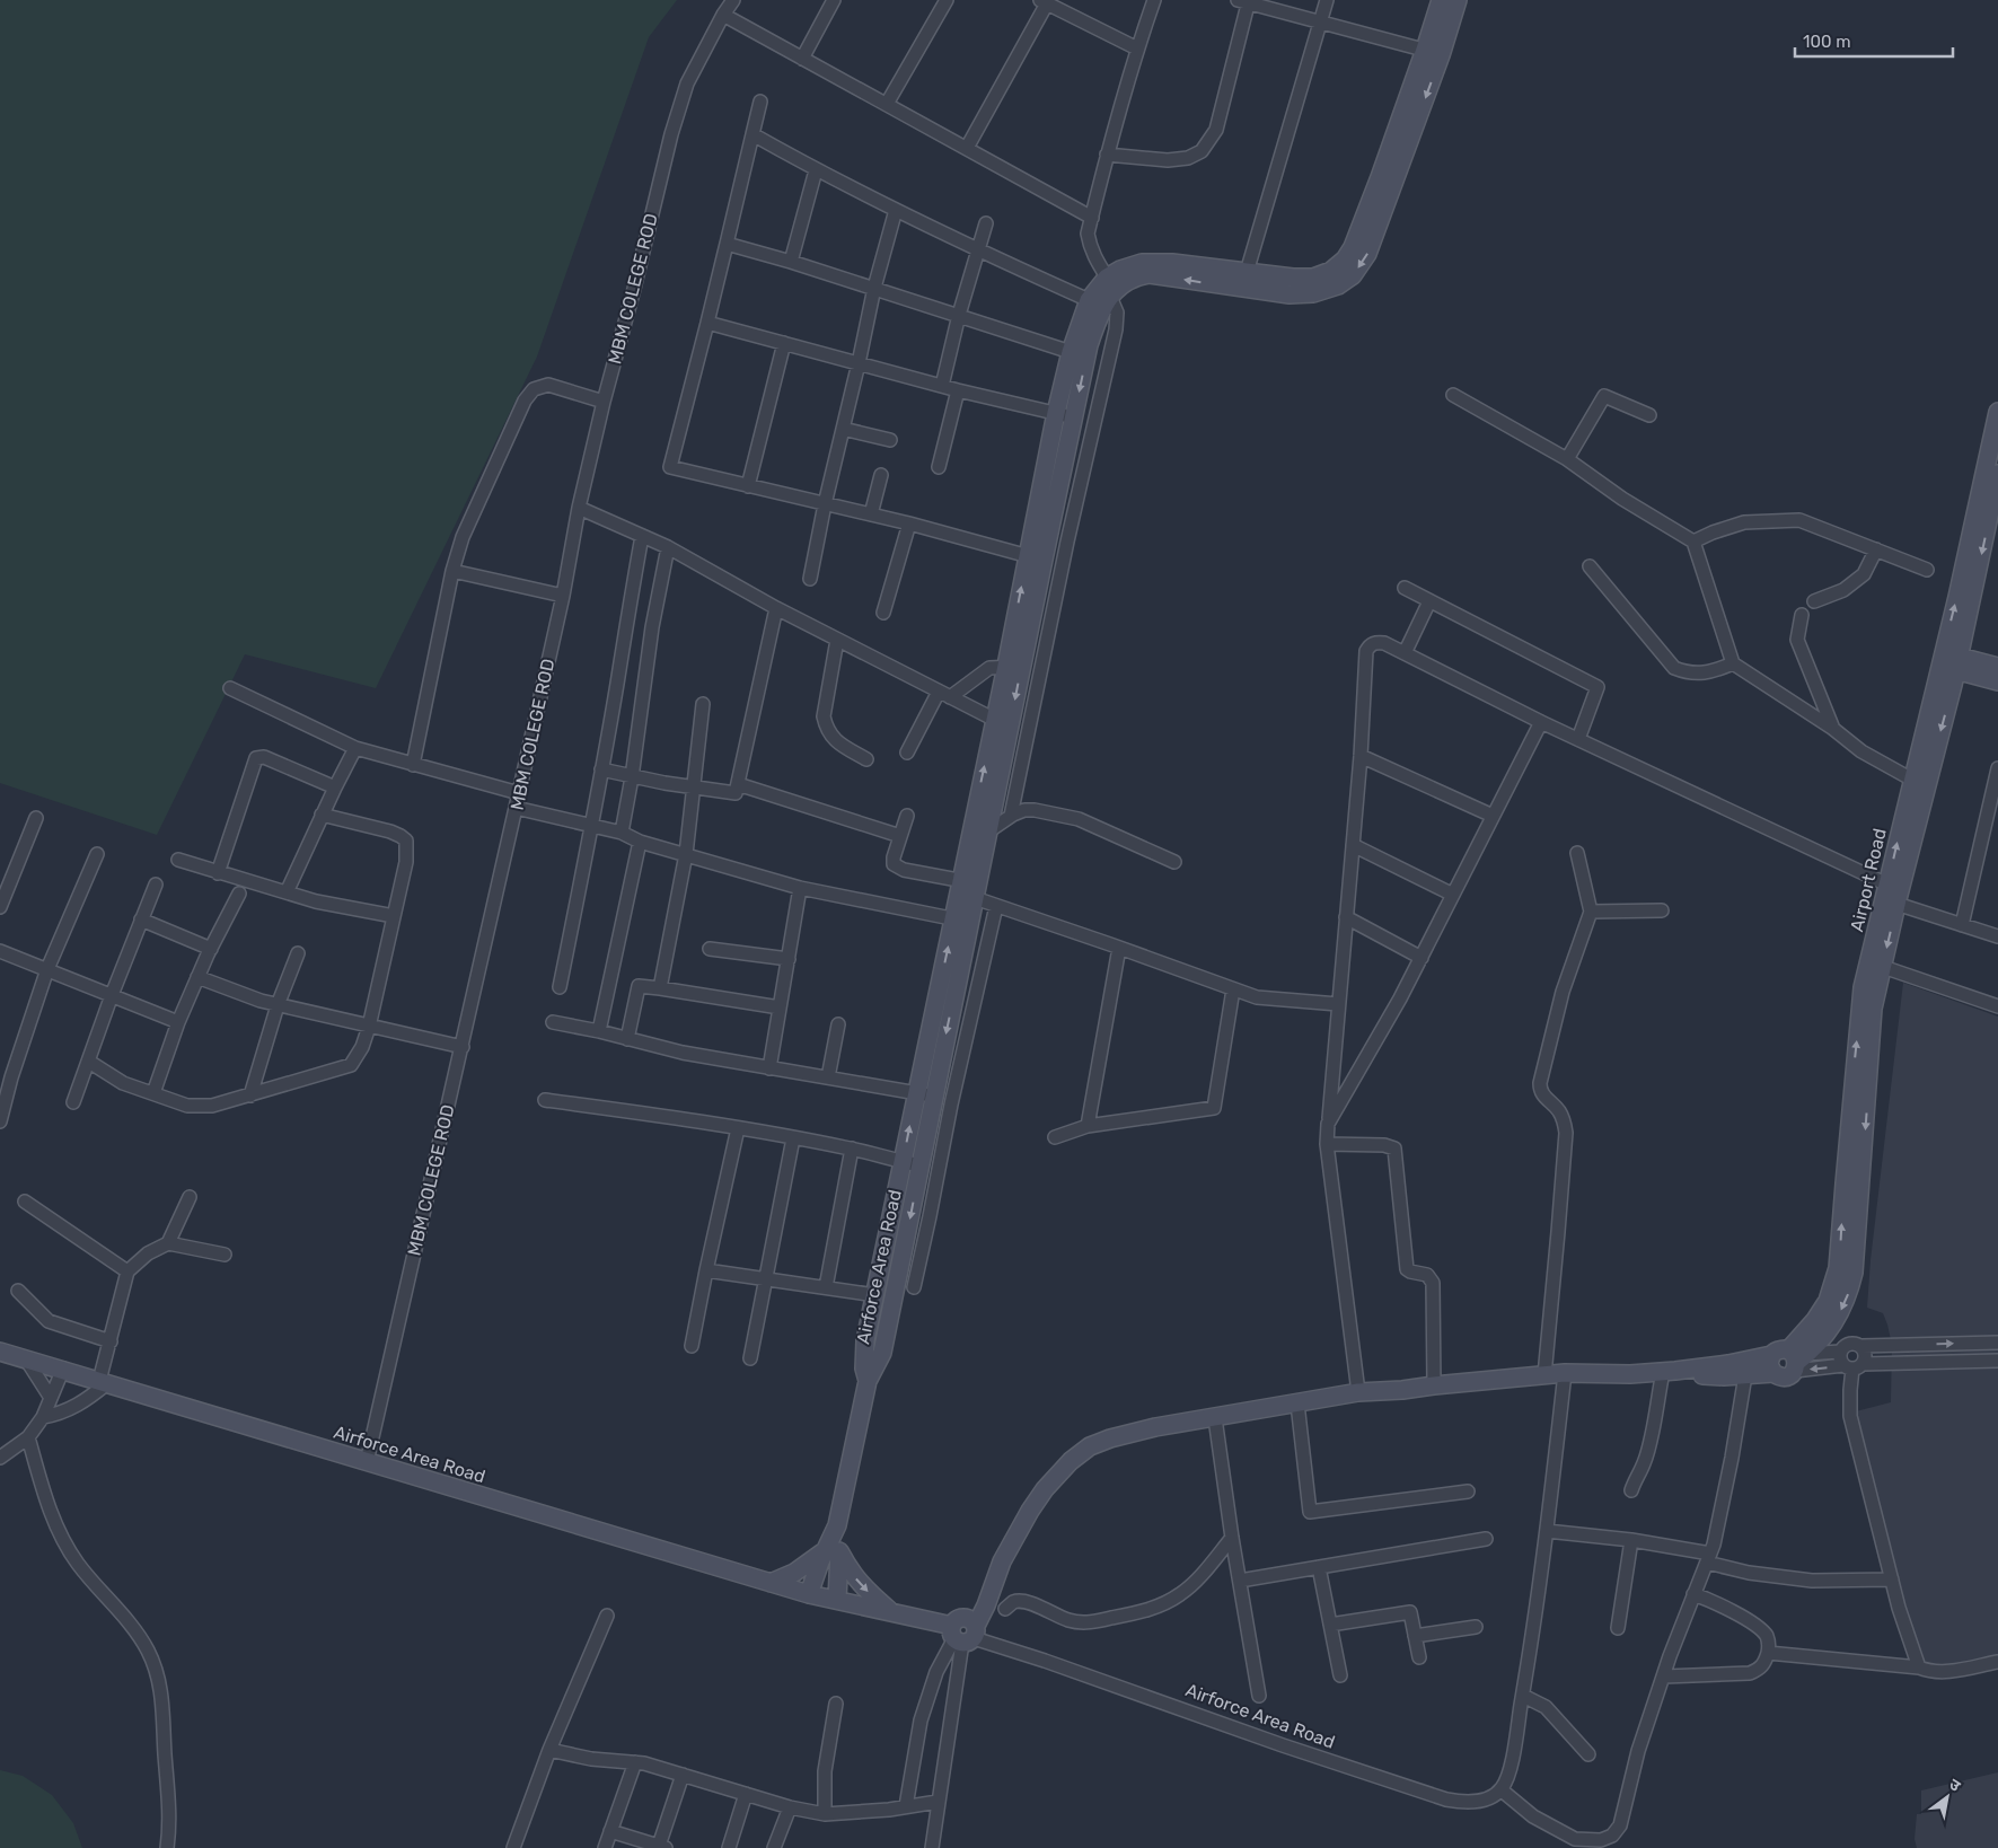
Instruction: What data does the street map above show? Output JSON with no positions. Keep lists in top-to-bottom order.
{
  "streets": {
    "street": ["MBM COLEGE ROD", "Airport Road", "Airforce Area Road"]
  },
  "crossings": [
    ["MBM COLEGE ROD", "Airforce Area Road"]
  ],
  "scale_bar": "100 m",
  "north": "top right"
}
